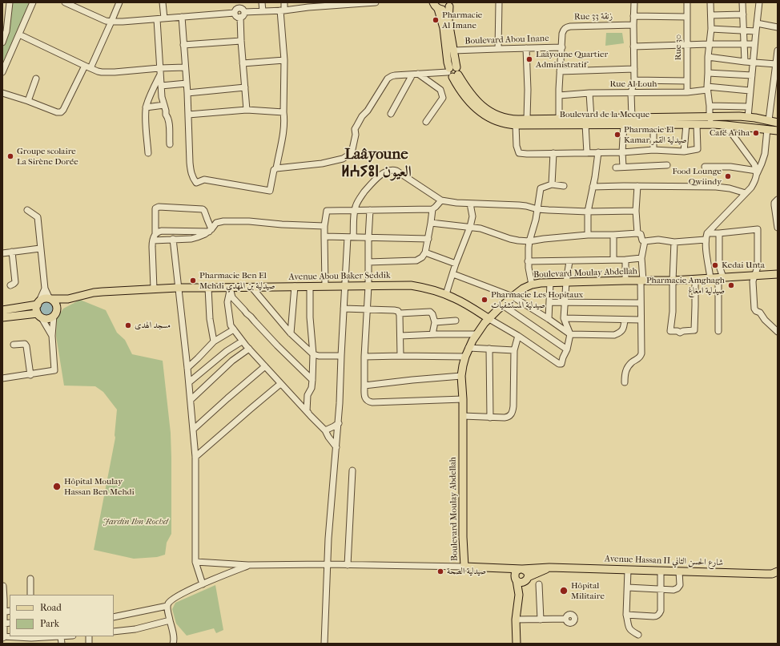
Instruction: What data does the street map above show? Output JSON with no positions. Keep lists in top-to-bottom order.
{
  "streets": {
    "main road": [
      "Boulevard de la Mecque",
      "Boulevard Moulay Abdellah",
      "Avenue Abou Baker Seddik",
      "Avenue Hassan II شارع الحسن الثاني"
    ],
    "street": [
      "Rue 33 زنقة",
      "Boulevard Abou Inane",
      "Rue 30",
      "Rue Al Louh"
    ]
  },
  "crossings": [
    ["Rue 33 زنقة", "Boulevard Abou Inane"],
    ["Rue 33 زنقة", "Rue Al Louh"],
    ["Rue 33 زنقة", "Boulevard de la Mecque"],
    ["Boulevard Abou Inane", "Boulevard de la Mecque"],
    ["Rue 30", "Rue Al Louh"],
    ["Boulevard Moulay Abdellah", "Avenue Abou Baker Seddik"],
    ["Boulevard Moulay Abdellah", "Avenue Hassan II شارع الحسن الثاني"]
  ],
  "districts": ["Laâyoune ⵍⵄⵢⵓⵏ العيون"],
  "parks": ["Jardin Ibn Rochd"],
  "places": [
    "Pharmacie Al Imane",
    "Laâyoune Quartier Administratif",
    "Café Ariha",
    "Pharmacie El Kamar صيدلية القمر",
    "Groupe scolaire La Sirène Dorée",
    "Food Lounge Qwiindy",
    "Kedai Unta",
    "Pharmacie Ben El Mehdi صيدلية بن المهدي",
    "Pharmacie Amghagh صيدلية امغاغ",
    "Pharmacie Les Hopitaux صيدلية المستشفيات",
    "مسجد الهدى",
    "Hôpital Moulay Hassan Ben Mehdi",
    "صيدلية الصحة",
    "Hôpital Militaire"
  ],
  "legend": ["Road", "Park"]
}
